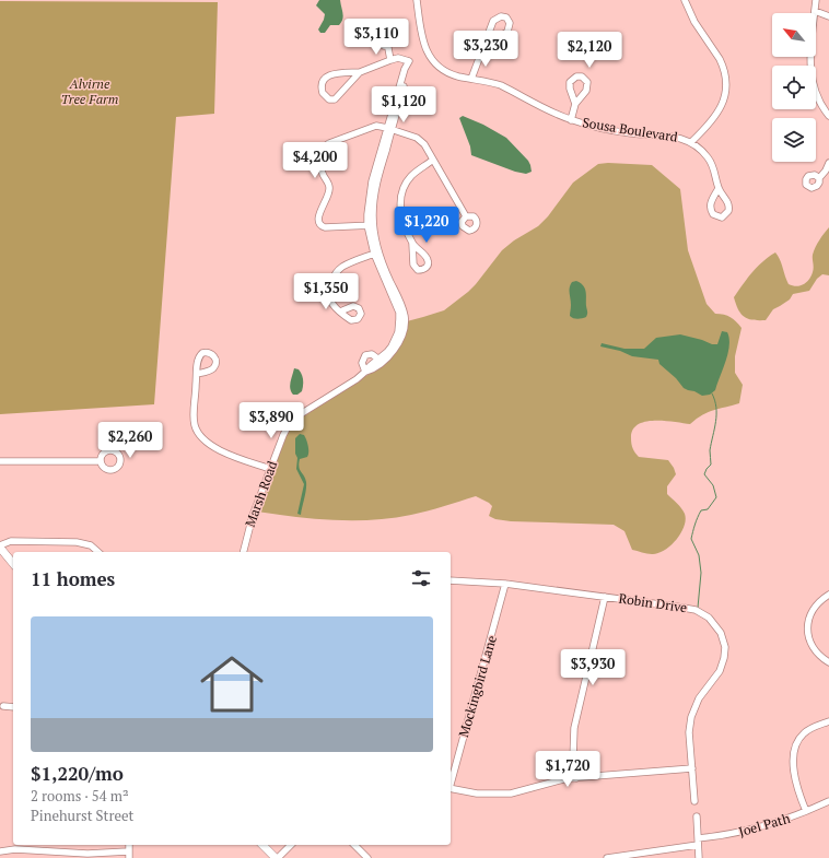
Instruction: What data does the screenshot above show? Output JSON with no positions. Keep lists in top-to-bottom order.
{
  "streets": {
    "street": [
      "Sousa Boulevard",
      "Marsh Road",
      "Robin Drive",
      "Mockingbird Lane",
      "Joel Path"
    ]
  },
  "crossings": [
    ["Robin Drive", "Mockingbird Lane"]
  ],
  "parks": ["Alvirne Tree Farm"],
  "north": "top left",
  "page": {
    "price": [
      "$3,110",
      "$3,230",
      "$2,120",
      "$1,120",
      "$4,200",
      "$1,220",
      "$1,350",
      "$3,890",
      "$2,260",
      "$3,930",
      "$1,720"
    ],
    "heading": "11 homes",
    "list": [
      {
        "name": "$1,220/mo",
        "note": "2 rooms · 54 m² · Pinehurst Street"
      }
    ]
  }
}
